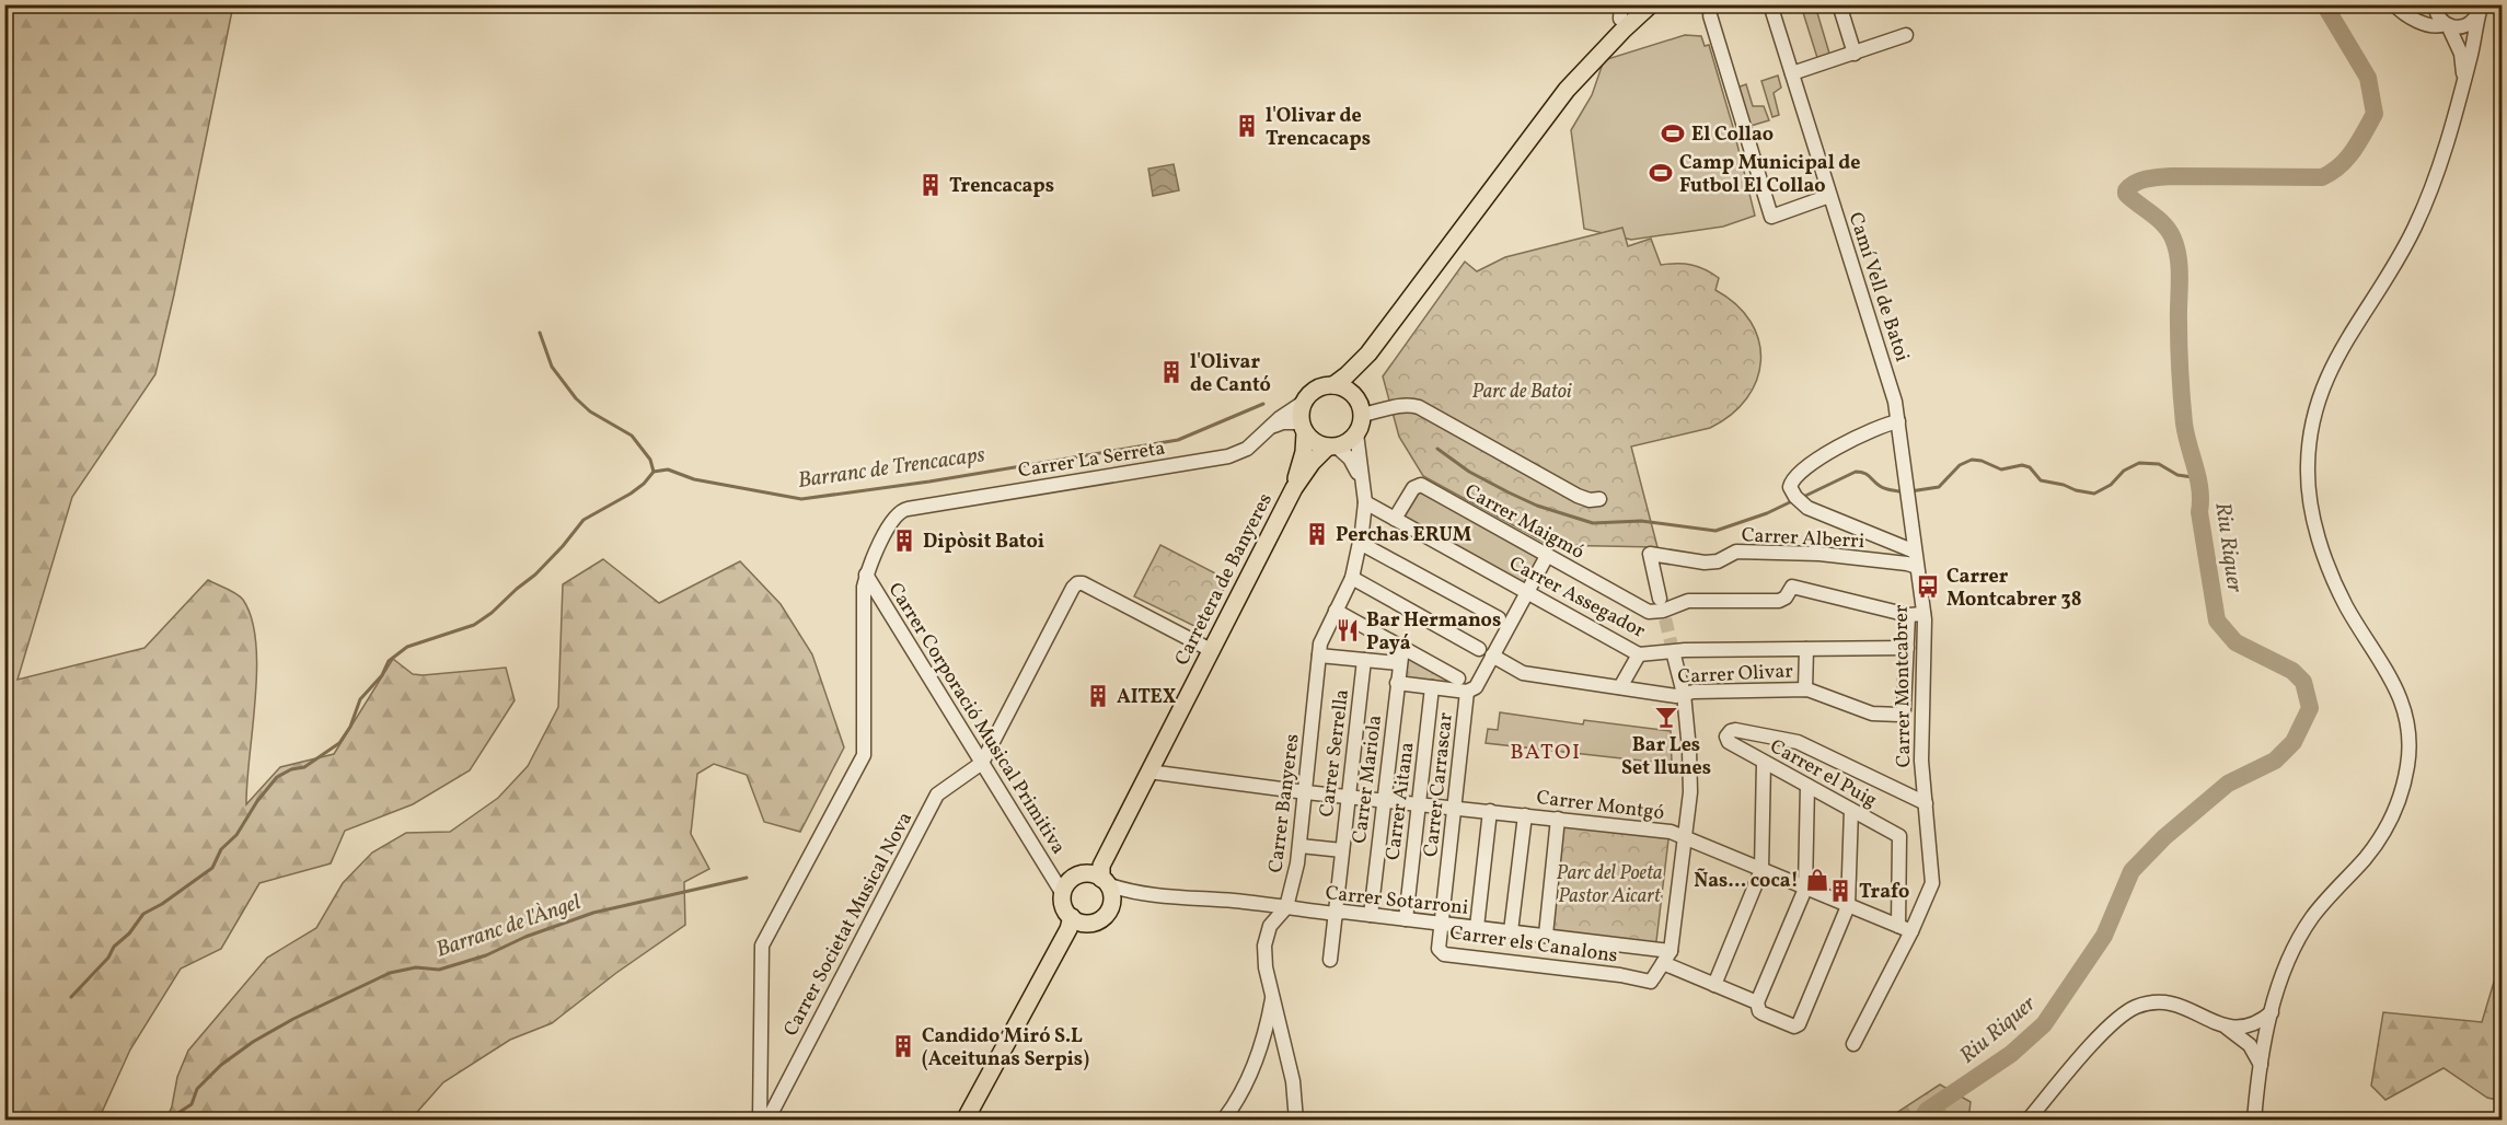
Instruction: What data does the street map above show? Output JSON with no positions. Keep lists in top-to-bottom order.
{
  "streets": {
    "main road": ["Carretera de Banyeres"],
    "street": [
      "Camí Vell de Batoi",
      "Carrer La Serreta",
      "Carrer Maigmó",
      "Carrer Alberri",
      "Carrer Assegador",
      "Carrer Olivar",
      "Carrer Montcabrer",
      "Carrer Corporació Musical Primitiva",
      "Carrer Serrella",
      "Carrer el Puig",
      "Carrer Mariola",
      "Carrer Carrascar",
      "Carrer Aitana",
      "Carrer Banyeres",
      "Carrer Montgó",
      "Carrer Sotarroni",
      "Carrer Societat Musical Nova",
      "Carrer els Canalons"
    ]
  },
  "crossings": [
    ["Camí Vell de Batoi", "Carrer Montcabrer"],
    ["Carrer La Serreta", "Carretera de Banyeres"],
    ["Carrer La Serreta", "Carrer Corporació Musical Primitiva"],
    ["Carrer La Serreta", "Carrer Banyeres"],
    ["Carrer Maigmó", "Carrer Assegador"],
    ["Carrer Maigmó", "Carrer Montcabrer"],
    ["Carrer Maigmó", "Carrer Carrascar"],
    ["Carrer Alberri", "Carrer Montcabrer"],
    ["Carretera de Banyeres", "Carrer Corporació Musical Primitiva"],
    ["Carretera de Banyeres", "Carrer Banyeres"],
    ["Carretera de Banyeres", "Carrer Montgó"],
    ["Carretera de Banyeres", "Carrer Sotarroni"],
    ["Carrer Assegador", "Carrer Montcabrer"],
    ["Carrer Assegador", "Carrer Carrascar"],
    ["Carrer Assegador", "Carrer Banyeres"],
    ["Carrer Olivar", "Carrer Montcabrer"],
    ["Carrer Olivar", "Carrer Carrascar"],
    ["Carrer Montcabrer", "Carrer el Puig"],
    ["Carrer Montcabrer", "Carrer Montgó"],
    ["Carrer Corporació Musical Primitiva", "Carrer Sotarroni"],
    ["Carrer Corporació Musical Primitiva", "Carrer Societat Musical Nova"],
    ["Carrer Serrella", "Carrer Montgó"],
    ["Carrer Serrella", "Carrer Sotarroni"],
    ["Carrer el Puig", "Carrer Montgó"],
    ["Carrer Mariola", "Carrer Montgó"],
    ["Carrer Mariola", "Carrer Sotarroni"],
    ["Carrer Carrascar", "Carrer Montgó"],
    ["Carrer Carrascar", "Carrer Sotarroni"],
    ["Carrer Carrascar", "Carrer els Canalons"],
    ["Carrer Aitana", "Carrer Montgó"],
    ["Carrer Aitana", "Carrer Sotarroni"],
    ["Carrer Banyeres", "Carrer Montgó"],
    ["Carrer Banyeres", "Carrer Sotarroni"],
    ["Carrer Sotarroni", "Carrer els Canalons"]
  ],
  "districts": ["BATOI"],
  "water": ["Barranc de Trencacaps", "Riu Riquer", "Barranc de l'Àngel"],
  "parks": ["Parc de Batoi", "Parc del Poeta Pastor Aicart"],
  "places": {
    "building": [
      "l'Olivar de Trencacaps",
      "Trencacaps",
      "l'Olivar de Cantó",
      "Perchas ERUM",
      "Dipòsit Batoi",
      "AITEX",
      "Trafo",
      "Candido Miró S.L (Aceitunas Serpis)"
    ],
    "sports": ["El Collao", "Camp Municipal de Futbol El Collao"],
    "bus stop": ["Carrer Montcabrer 38"],
    "restaurant": ["Bar Hermanos Payá"],
    "bar": ["Bar Les Set llunes"],
    "shop": ["Ñas... coca!"]
  }
}
